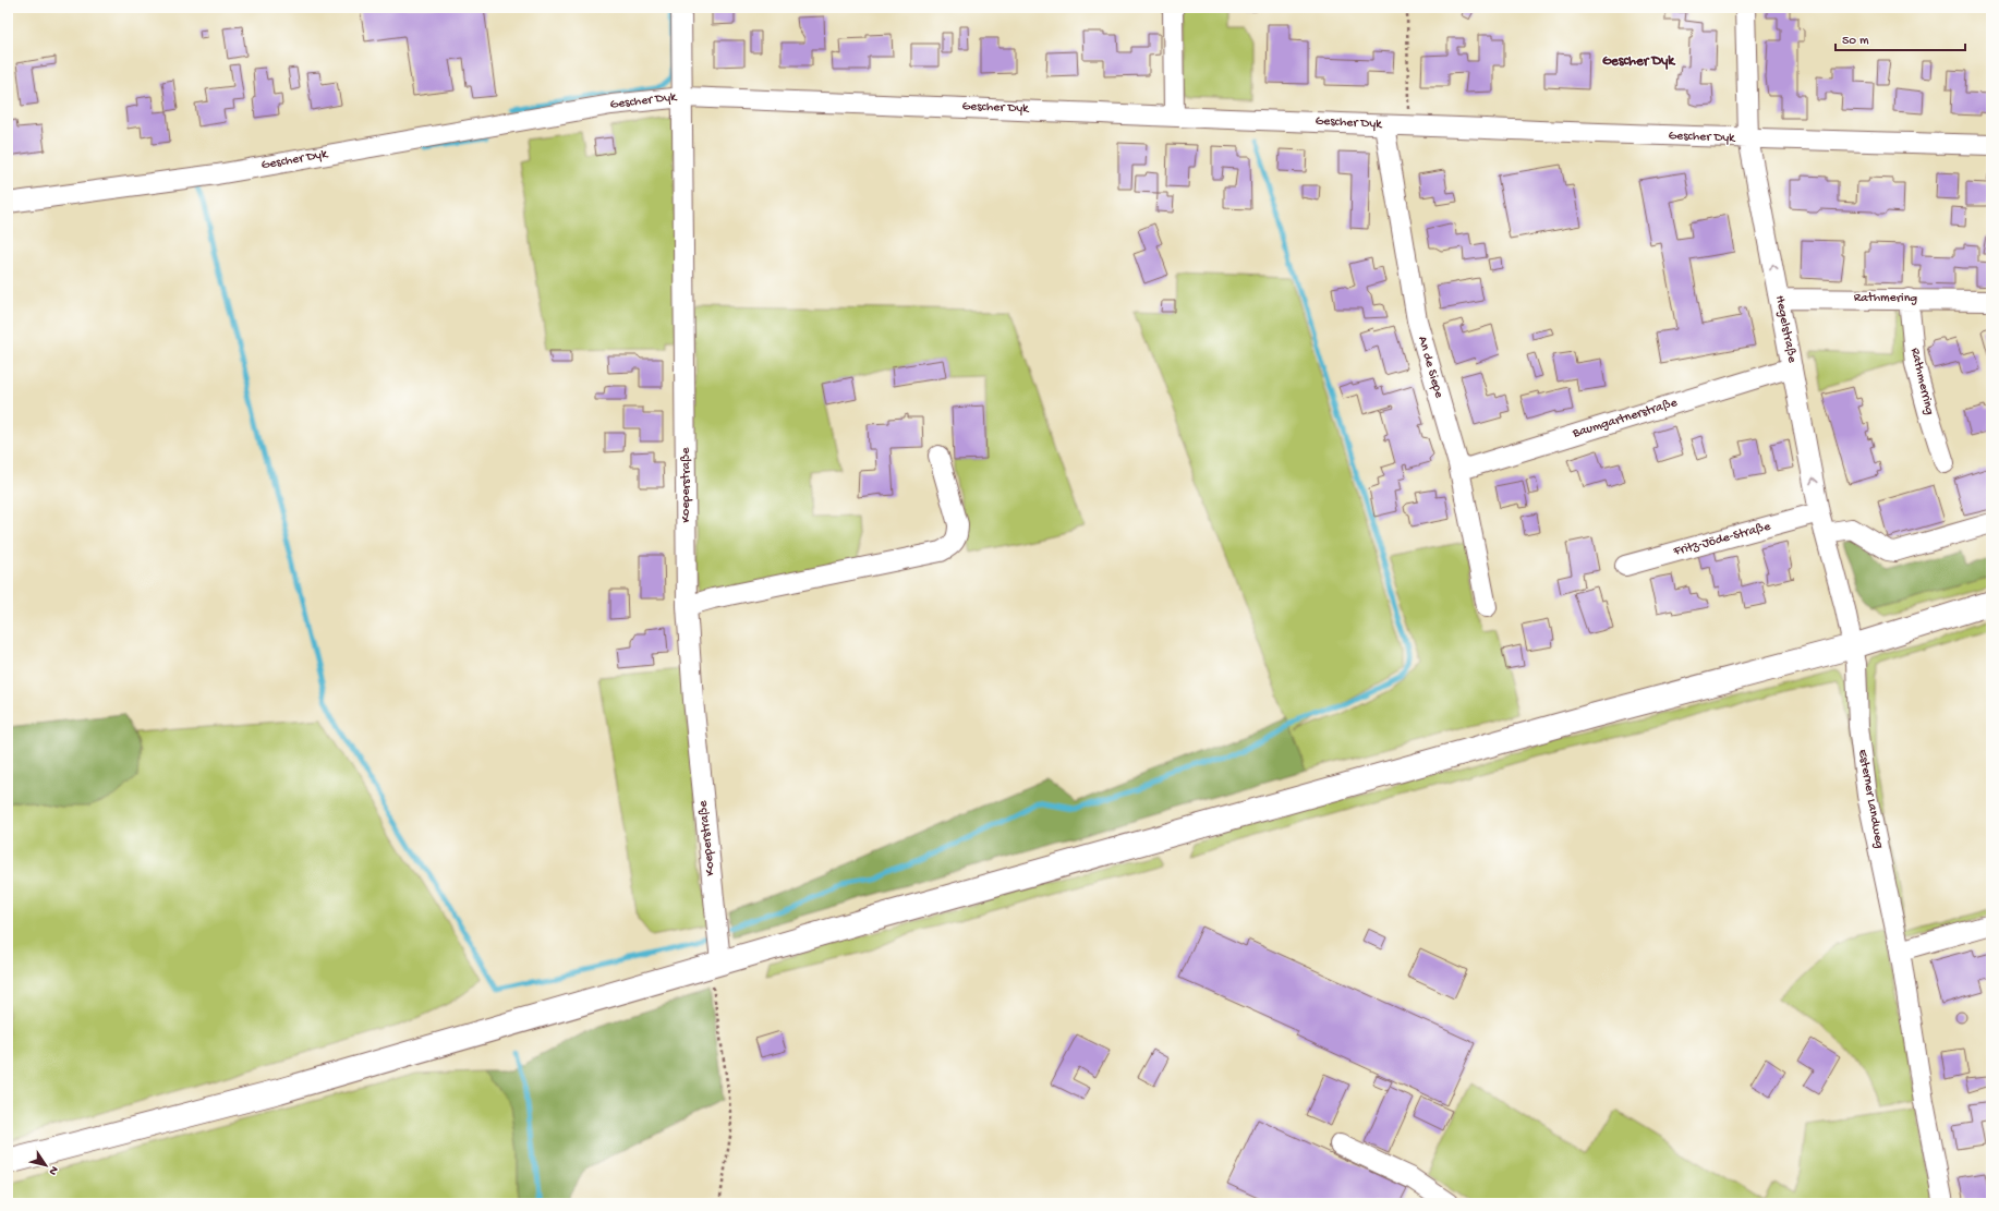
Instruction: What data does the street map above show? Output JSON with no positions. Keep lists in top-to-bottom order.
{
  "streets": {
    "street": [
      "Gescher Dyk",
      "Rathmering",
      "Hegelstraße",
      "An de Siepe",
      "Rathmerring",
      "Baumgartnerstraße",
      "Koeperstraße",
      "Fritz-Jöde-Straße",
      "Esterner Landweg"
    ]
  },
  "crossings": [
    ["Gescher Dyk", "Hegelstraße"],
    ["Gescher Dyk", "An de Siepe"],
    ["Gescher Dyk", "Koeperstraße"],
    ["Rathmering", "Hegelstraße"],
    ["Rathmering", "Rathmerring"],
    ["Hegelstraße", "Baumgartnerstraße"],
    ["Hegelstraße", "Fritz-Jöde-Straße"],
    ["Hegelstraße", "Esterner Landweg"],
    ["An de Siepe", "Baumgartnerstraße"]
  ],
  "one_way": ["Hegelstraße"],
  "districts": ["Gescher Dyk"],
  "scale_bar": "50 m",
  "north": "bottom right"
}
